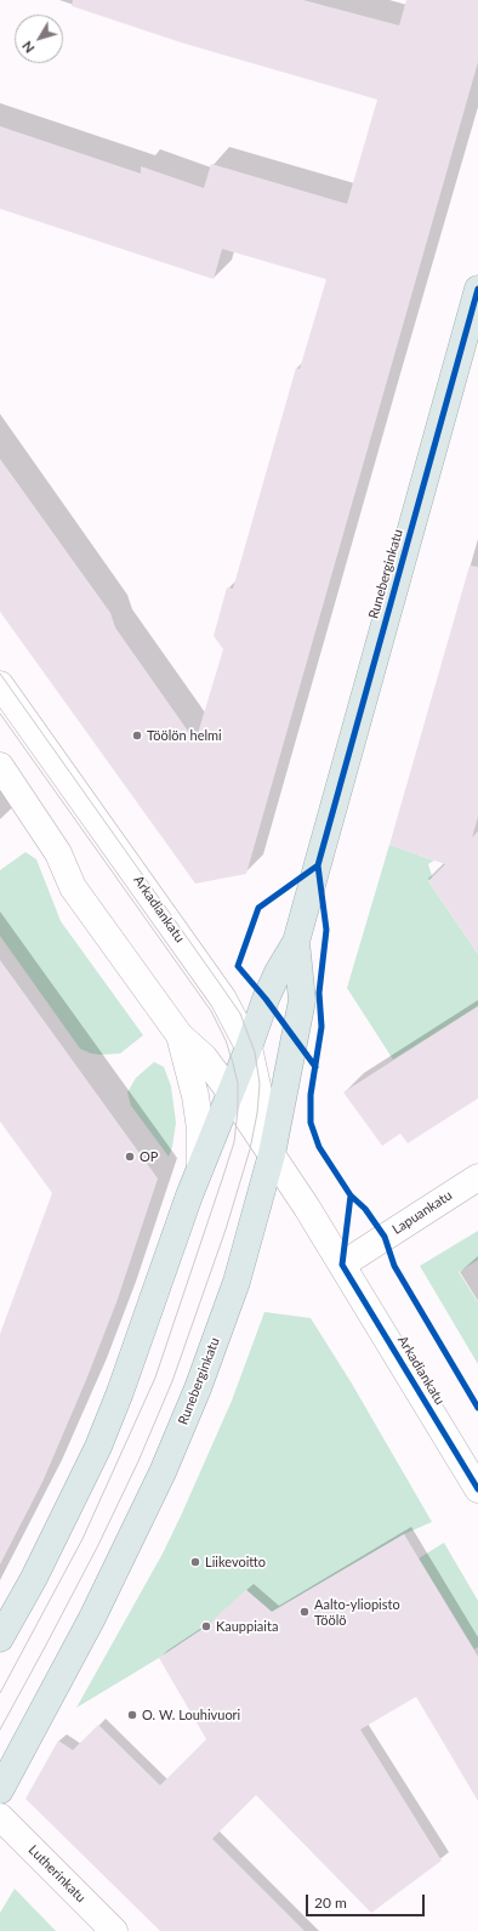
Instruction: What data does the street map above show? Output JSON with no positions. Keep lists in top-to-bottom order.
{
  "streets": {
    "main road": ["Runeberginkatu"],
    "street": ["Arkadiankatu", "Lapuankatu", "Lutherinkatu"]
  },
  "crossings": [
    ["Runeberginkatu", "Arkadiankatu"],
    ["Arkadiankatu", "Lapuankatu"]
  ],
  "places": [
    "Töölön helmi",
    "OP",
    "Liikevoitto",
    "Aalto-yliopisto Töölö",
    "Kauppiaita",
    "O. W. Louhivuori"
  ],
  "scale_bar": "20 m",
  "north": "bottom left"
}
